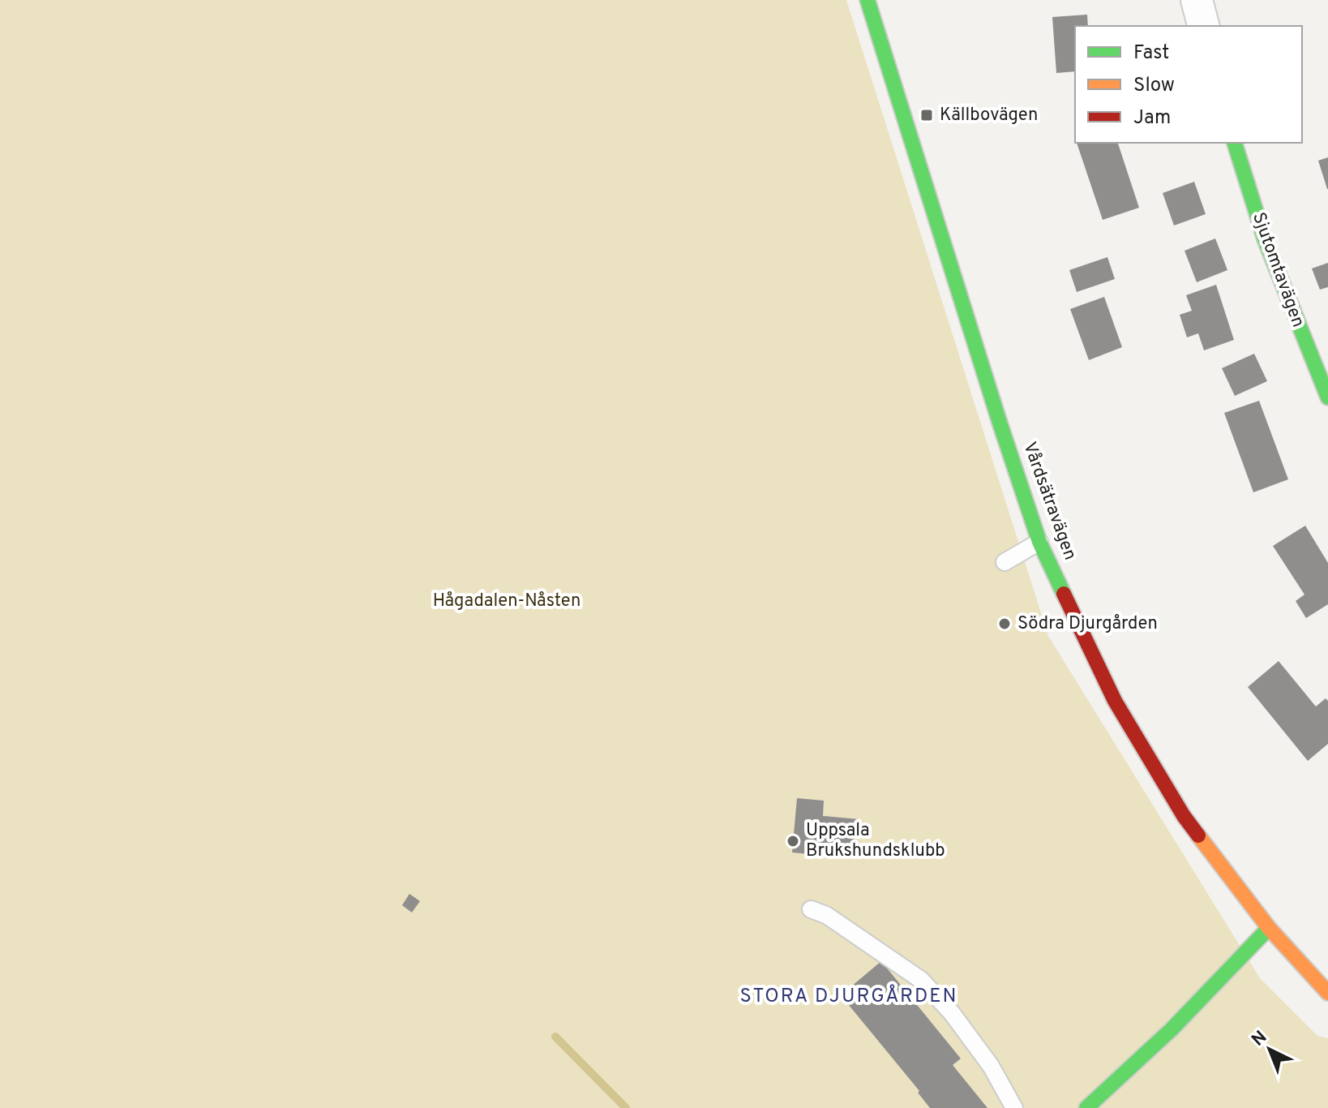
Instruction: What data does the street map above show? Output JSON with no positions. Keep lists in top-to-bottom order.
{
  "streets": {
    "street": ["Sjutomtavägen", "Vårdsätravägen"]
  },
  "districts": ["STORA DJURGÅRDEN"],
  "parks": ["Hågadalen-Nåsten"],
  "places": {
    "transit": ["Källbovägen"],
    "other": ["Södra Djurgården", "Uppsala Brukshundsklubb"]
  },
  "legend": ["Fast", "Slow", "Jam"],
  "north": "top left"
}
